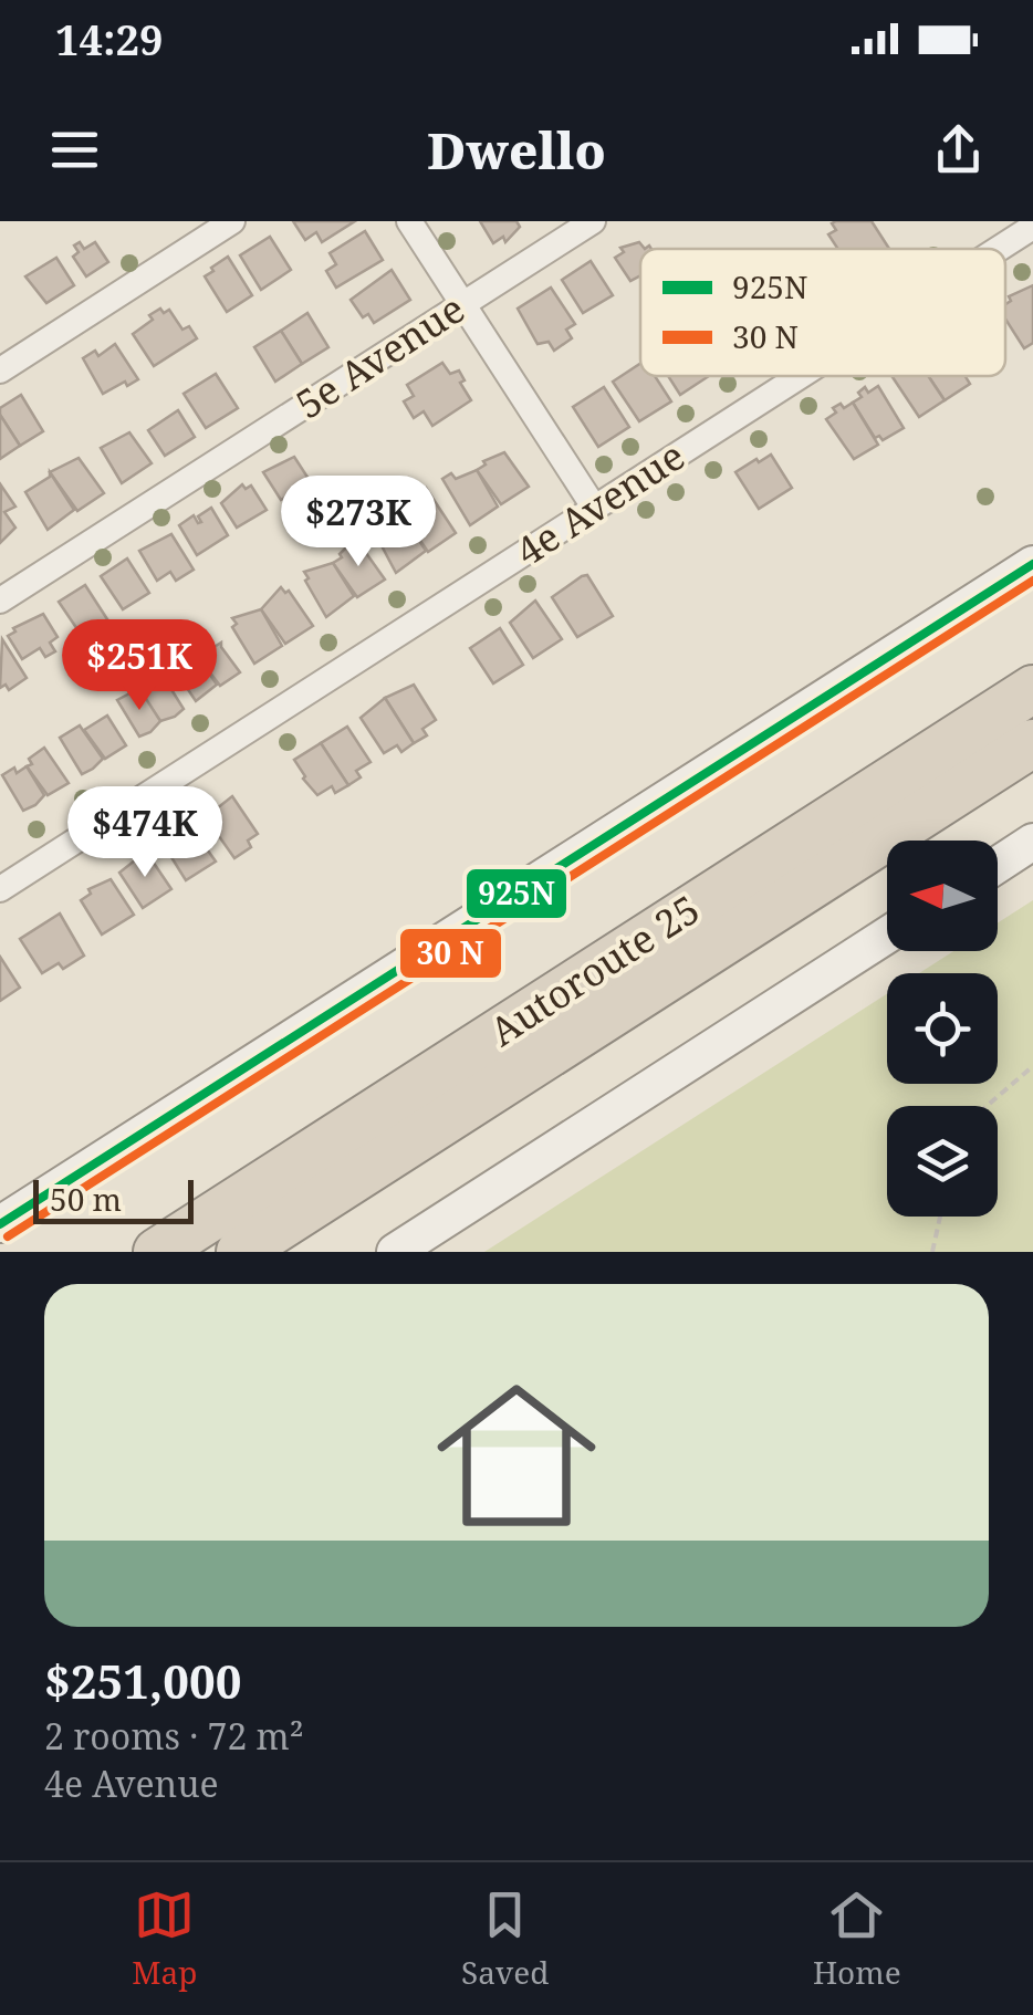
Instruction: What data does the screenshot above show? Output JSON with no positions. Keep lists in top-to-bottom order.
{
  "streets": {
    "highway": ["Autoroute 25"],
    "street": ["5e Avenue", "4e Avenue"]
  },
  "lines": ["transit line 925N"],
  "legend": ["925N", "30 N"],
  "scale_bar": "50 m",
  "north": "left",
  "page": {
    "status": "14:29",
    "header": "Dwello",
    "price": ["$273K", "$251K", "$474K"],
    "scale": "50 m",
    "list": [
      {
        "name": "$251,000",
        "note": "2 rooms · 72 m² · 4e Avenue"
      }
    ],
    "tabs": ["Map", "Saved", "Home"]
  }
}
